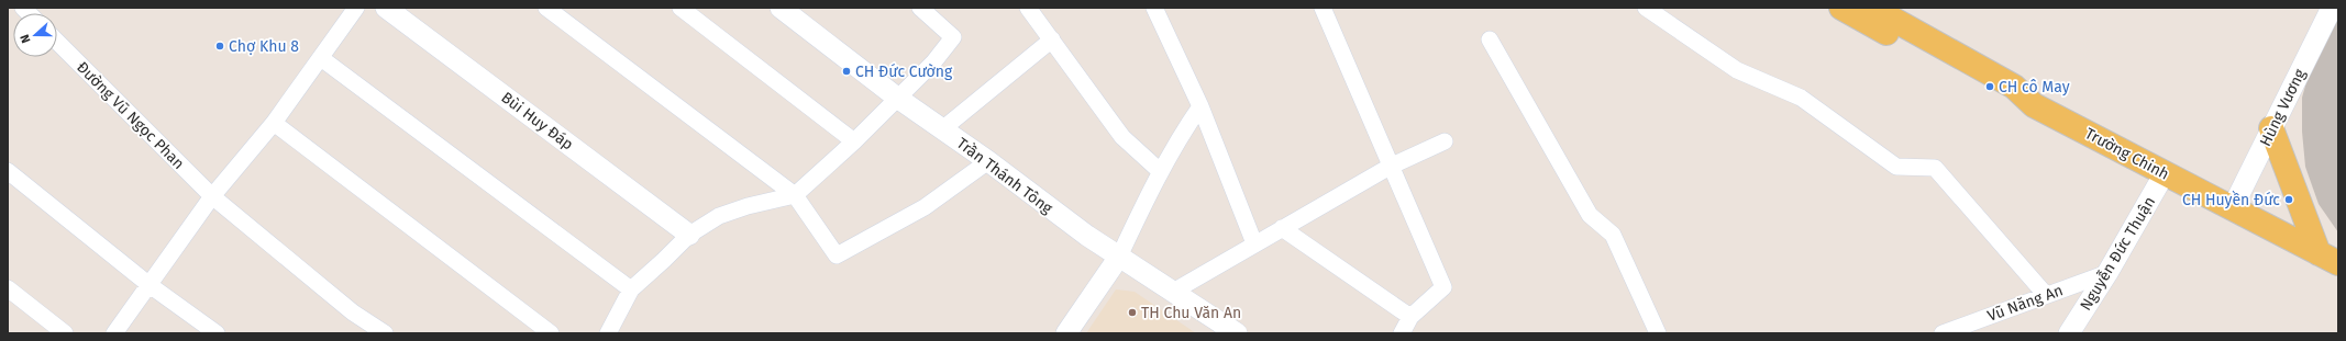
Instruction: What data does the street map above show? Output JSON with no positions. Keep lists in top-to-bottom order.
{
  "streets": {
    "main road": ["Trường Chinh"],
    "street": [
      "Hùng Vương",
      "Đường Vũ Ngọc Phan",
      "Bùi Huy Đáp",
      "Trần Thánh Tông",
      "Nguyễn Đức Thuận",
      "Vũ Năng An"
    ]
  },
  "crossings": [
    ["Hùng Vương", "Trường Chinh"],
    ["Trường Chinh", "Nguyễn Đức Thuận"],
    ["Nguyễn Đức Thuận", "Vũ Năng An"]
  ],
  "places": [
    "Chợ Khu 8",
    "CH Đức Cường",
    "CH cô May",
    "CH Huyền Đức",
    "TH Chu Văn An"
  ],
  "north": "left"
}
